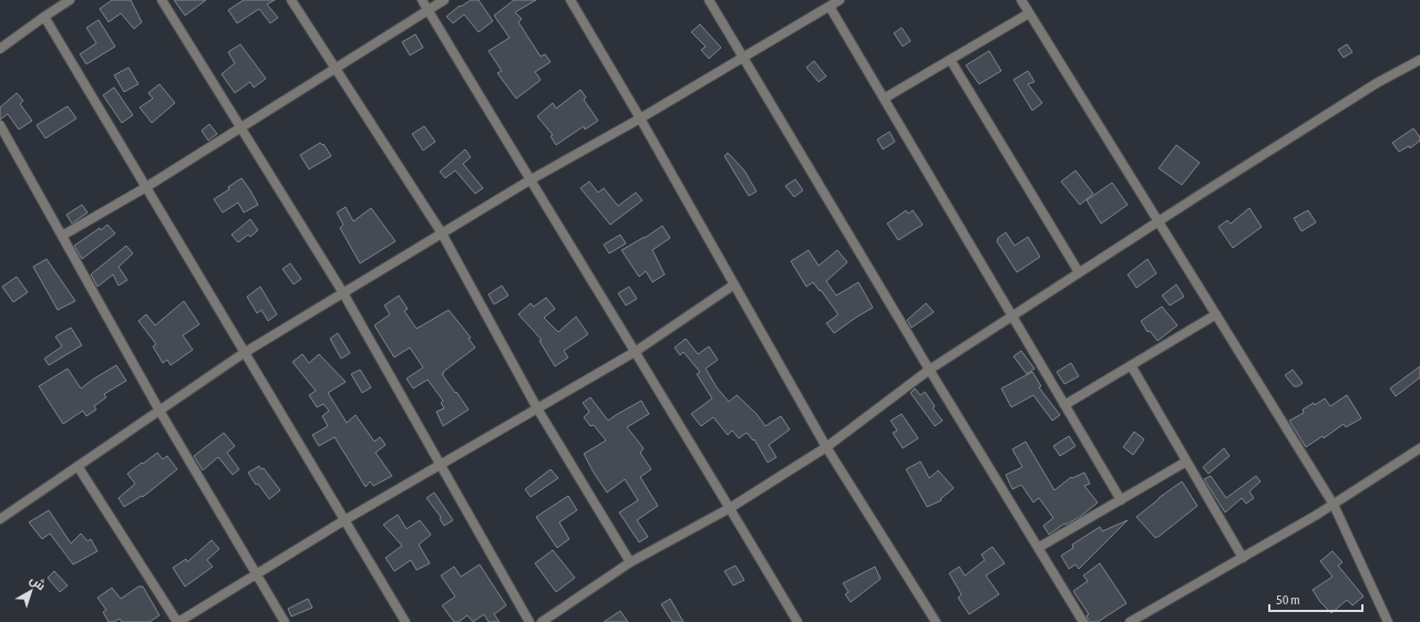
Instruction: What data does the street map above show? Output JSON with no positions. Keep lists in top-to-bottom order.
{
  "scale_bar": "50 m",
  "north": "top right"
}
